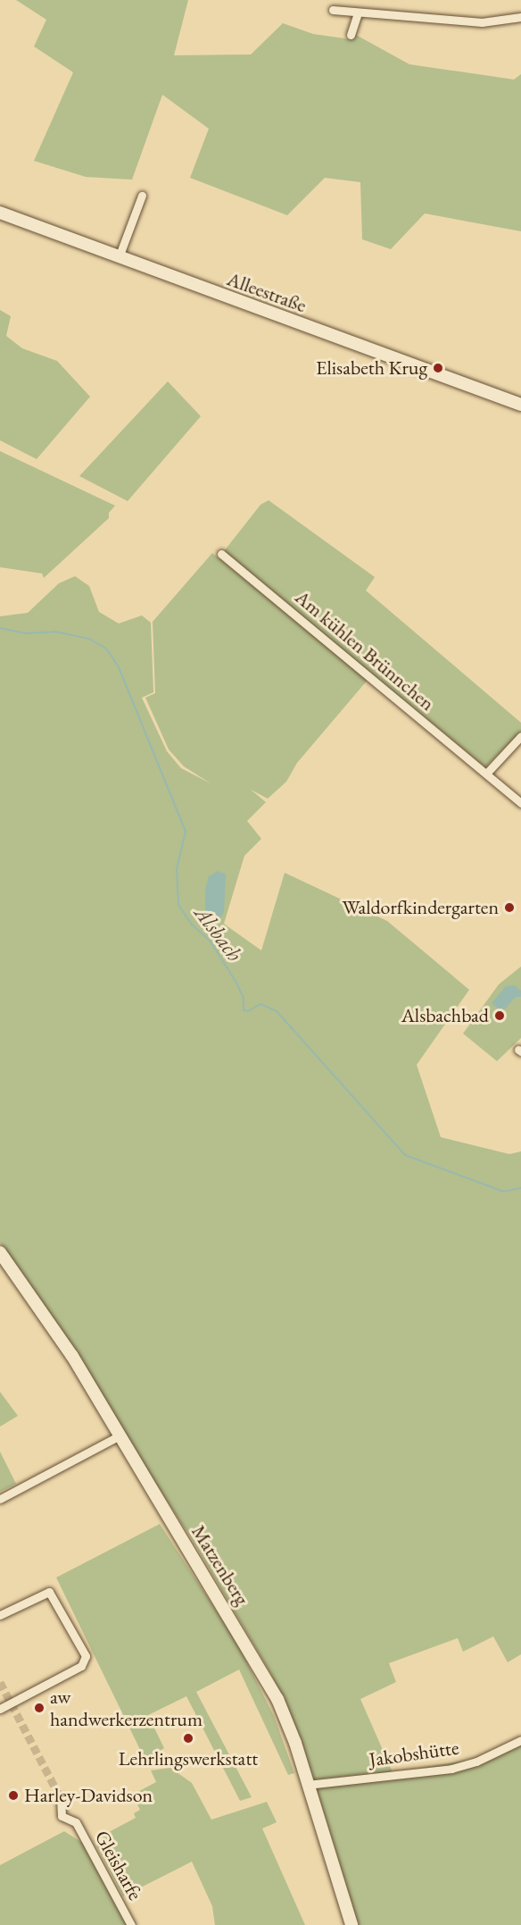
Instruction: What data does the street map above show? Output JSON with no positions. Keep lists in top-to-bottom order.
{
  "streets": {
    "street": [
      "Alleestraße",
      "Am kühlen Brünnchen",
      "Matzenberg",
      "Jakobshütte",
      "Gleisharfe"
    ]
  },
  "crossings": [
    ["Matzenberg", "Jakobshütte"]
  ],
  "water": ["Alsbach"],
  "places": [
    "Elisabeth Krug",
    "Waldorfkindergarten",
    "Alsbachbad",
    "aw handwerkerzentrum",
    "Lehrlingswerkstatt",
    "Harley-Davidson"
  ]
}
